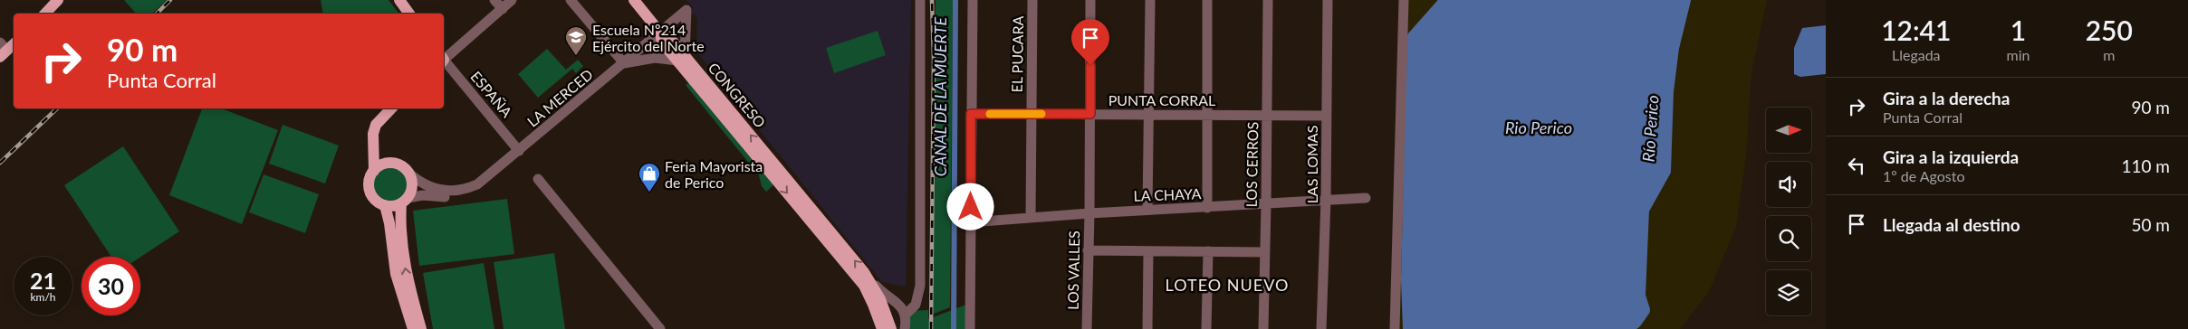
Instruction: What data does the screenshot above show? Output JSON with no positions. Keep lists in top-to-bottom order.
{
  "streets": {
    "main road": ["CONGRESO"],
    "street": [
      "EL PUCARA",
      "ESPAÑA",
      "LA MERCED",
      "PUNTA CORRAL",
      "LOS CERROS",
      "LAS LOMAS",
      "LA CHAYA",
      "LOS VALLES"
    ]
  },
  "crossings": [
    ["EL PUCARA", "PUNTA CORRAL"],
    ["EL PUCARA", "LA CHAYA"],
    ["ESPAÑA", "LA MERCED"],
    ["CONGRESO", "LA MERCED"],
    ["PUNTA CORRAL", "LOS CERROS"],
    ["PUNTA CORRAL", "LAS LOMAS"],
    ["PUNTA CORRAL", "LOS VALLES"],
    ["LOS CERROS", "LA CHAYA"],
    ["LAS LOMAS", "LA CHAYA"],
    ["LA CHAYA", "LOS VALLES"]
  ],
  "districts": ["LOTEO NUEVO"],
  "water": ["CANAL DE LA MUERTE", "Rio Perico", "Río Perico"],
  "places": {
    "school or university": ["Escuela Nº214 Ejército del Norte"],
    "shop": ["Feria Mayorista de Perico"]
  },
  "north": "right",
  "page": {
    "eta": [
      "12:41",
      "Llegada",
      "1",
      "min",
      "250",
      "m"
    ],
    "turn": ["90 m", "Punta Corral"],
    "list": [
      {
        "name": "Gira a la derecha",
        "note": "Punta Corral",
        "value": "90 m"
      },
      {
        "name": "Gira a la izquierda",
        "note": "1º de Agosto",
        "value": "110 m"
      },
      {
        "name": "Llegada al destino",
        "value": "50 m"
      }
    ],
    "speed": "21 km/h",
    "limit": "30"
  }
}
